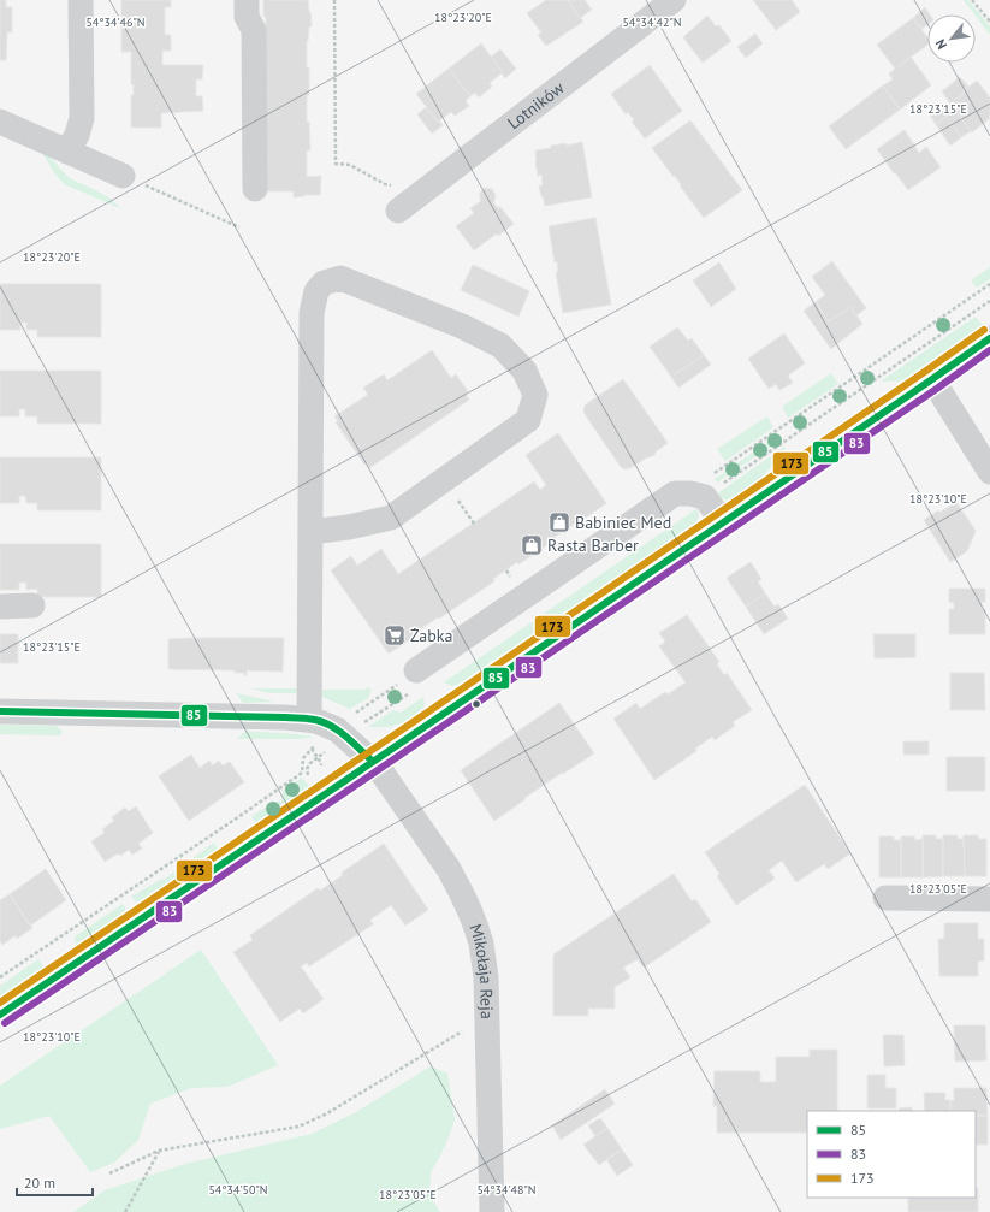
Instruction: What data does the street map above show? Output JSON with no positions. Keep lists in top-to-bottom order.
{
  "streets": {
    "street": ["Lotników", "Mikołaja Reja"]
  },
  "places": {
    "shop": ["Babiniec Med", "Rasta Barber"],
    "supermarket": ["Żabka"]
  },
  "lines": ["transit line 173", "transit line 85", "transit line 83"],
  "legend": ["85", "83", "173"],
  "scale_bar": "20 m",
  "north": "bottom left",
  "coordinates": [
    "18°23'20\"E",
    "54°34'46\"N",
    "54°34'42\"N",
    "18°23'15\"E",
    "18°23'10\"E",
    "18°23'05\"E",
    "54°34'50\"N",
    "54°34'48\"N"
  ]
}
